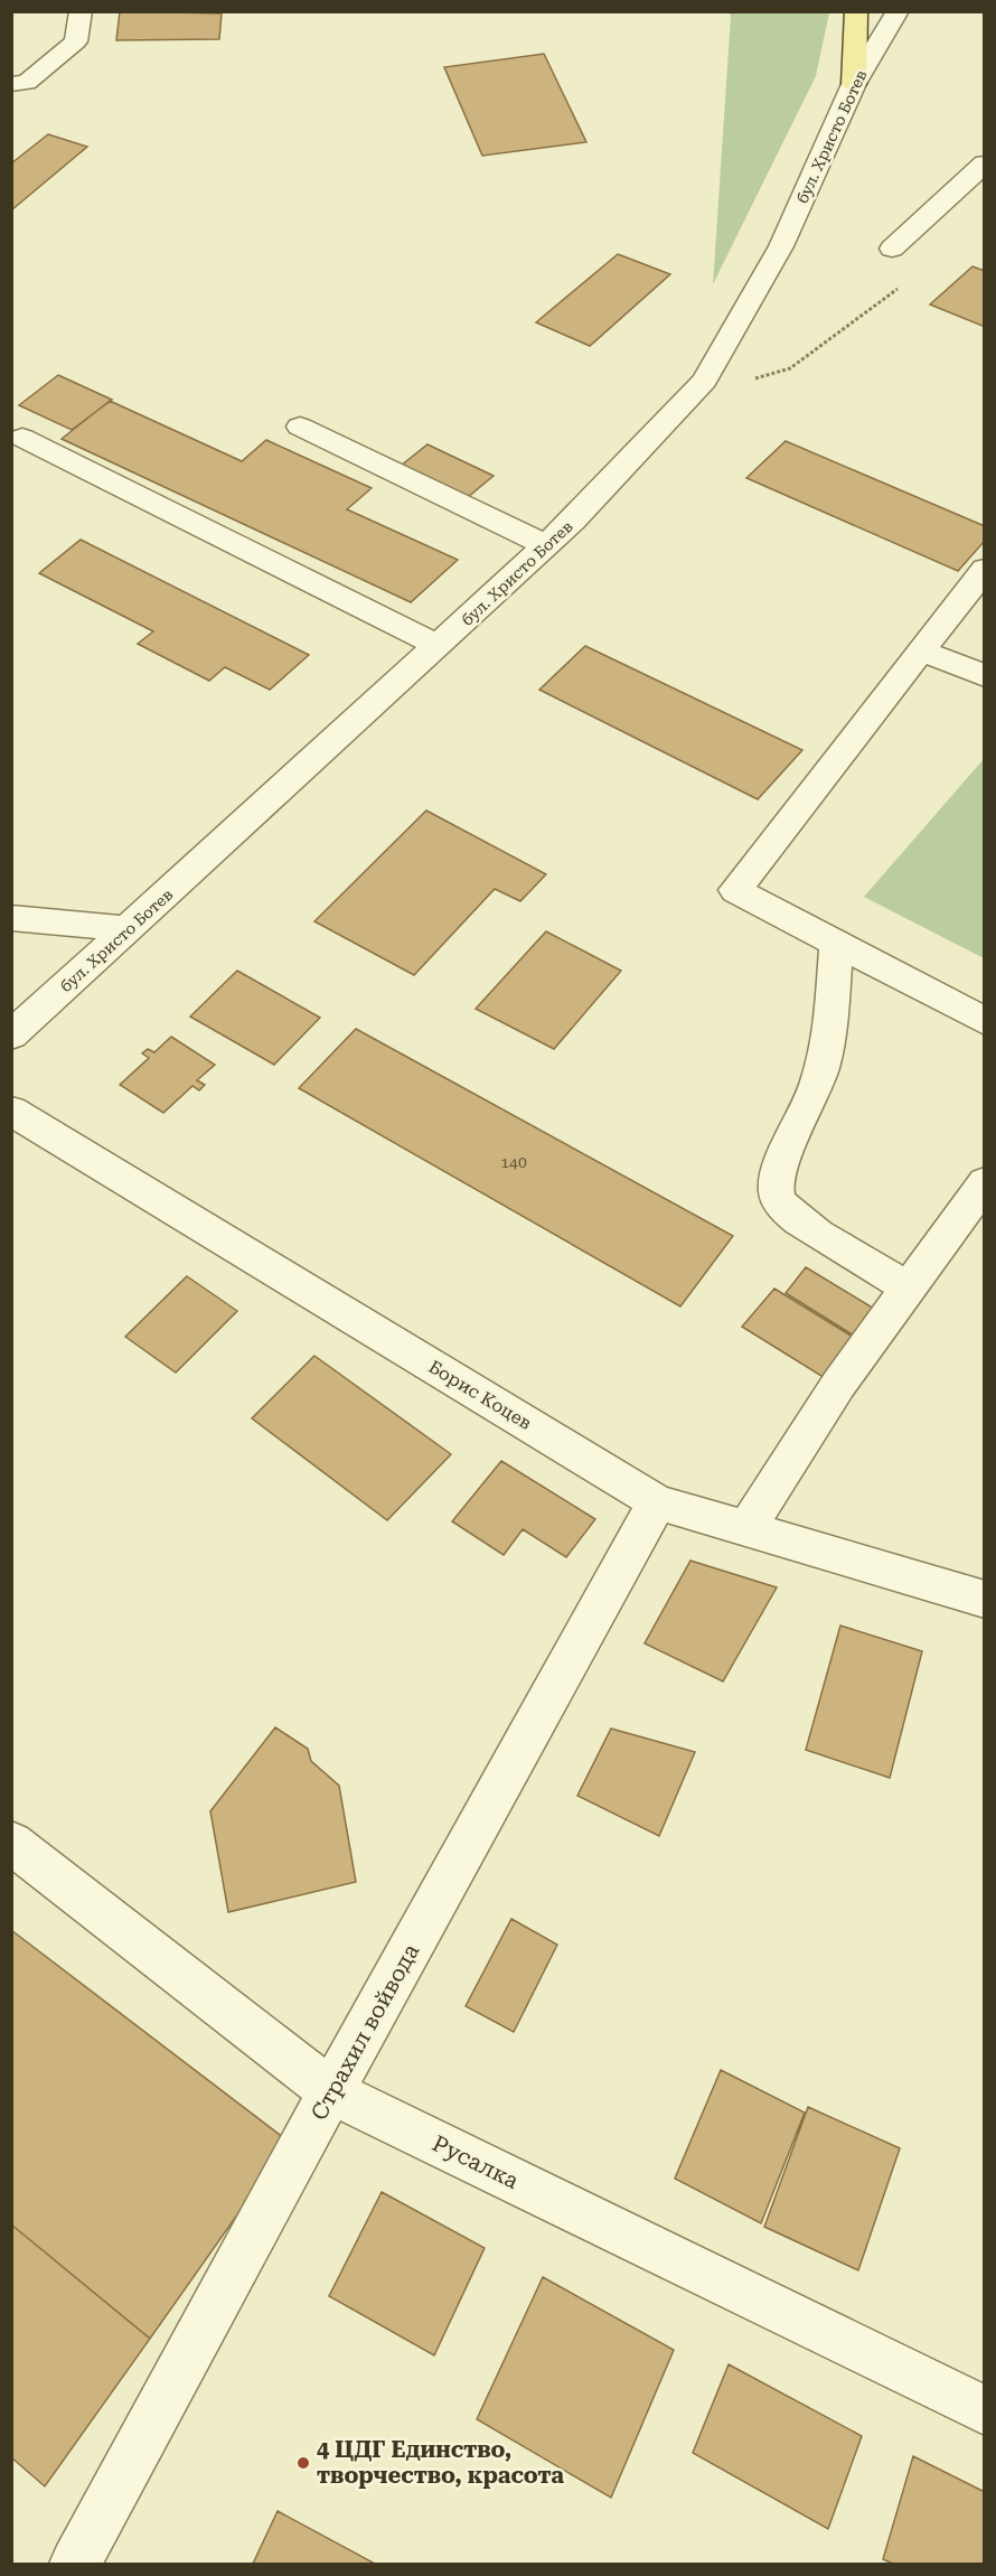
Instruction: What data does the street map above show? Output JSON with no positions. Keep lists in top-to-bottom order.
{
  "streets": {
    "street": [
      "бул. Христо Ботев",
      "Борис Коцев",
      "Страхил войвода",
      "Русалка"
    ]
  },
  "crossings": [
    ["Борис Коцев", "Страхил войвода"],
    ["Страхил войвода", "Русалка"]
  ],
  "places": ["4 ЦДГ Единство, творчество, красота"],
  "house_numbers": ["140"]
}
